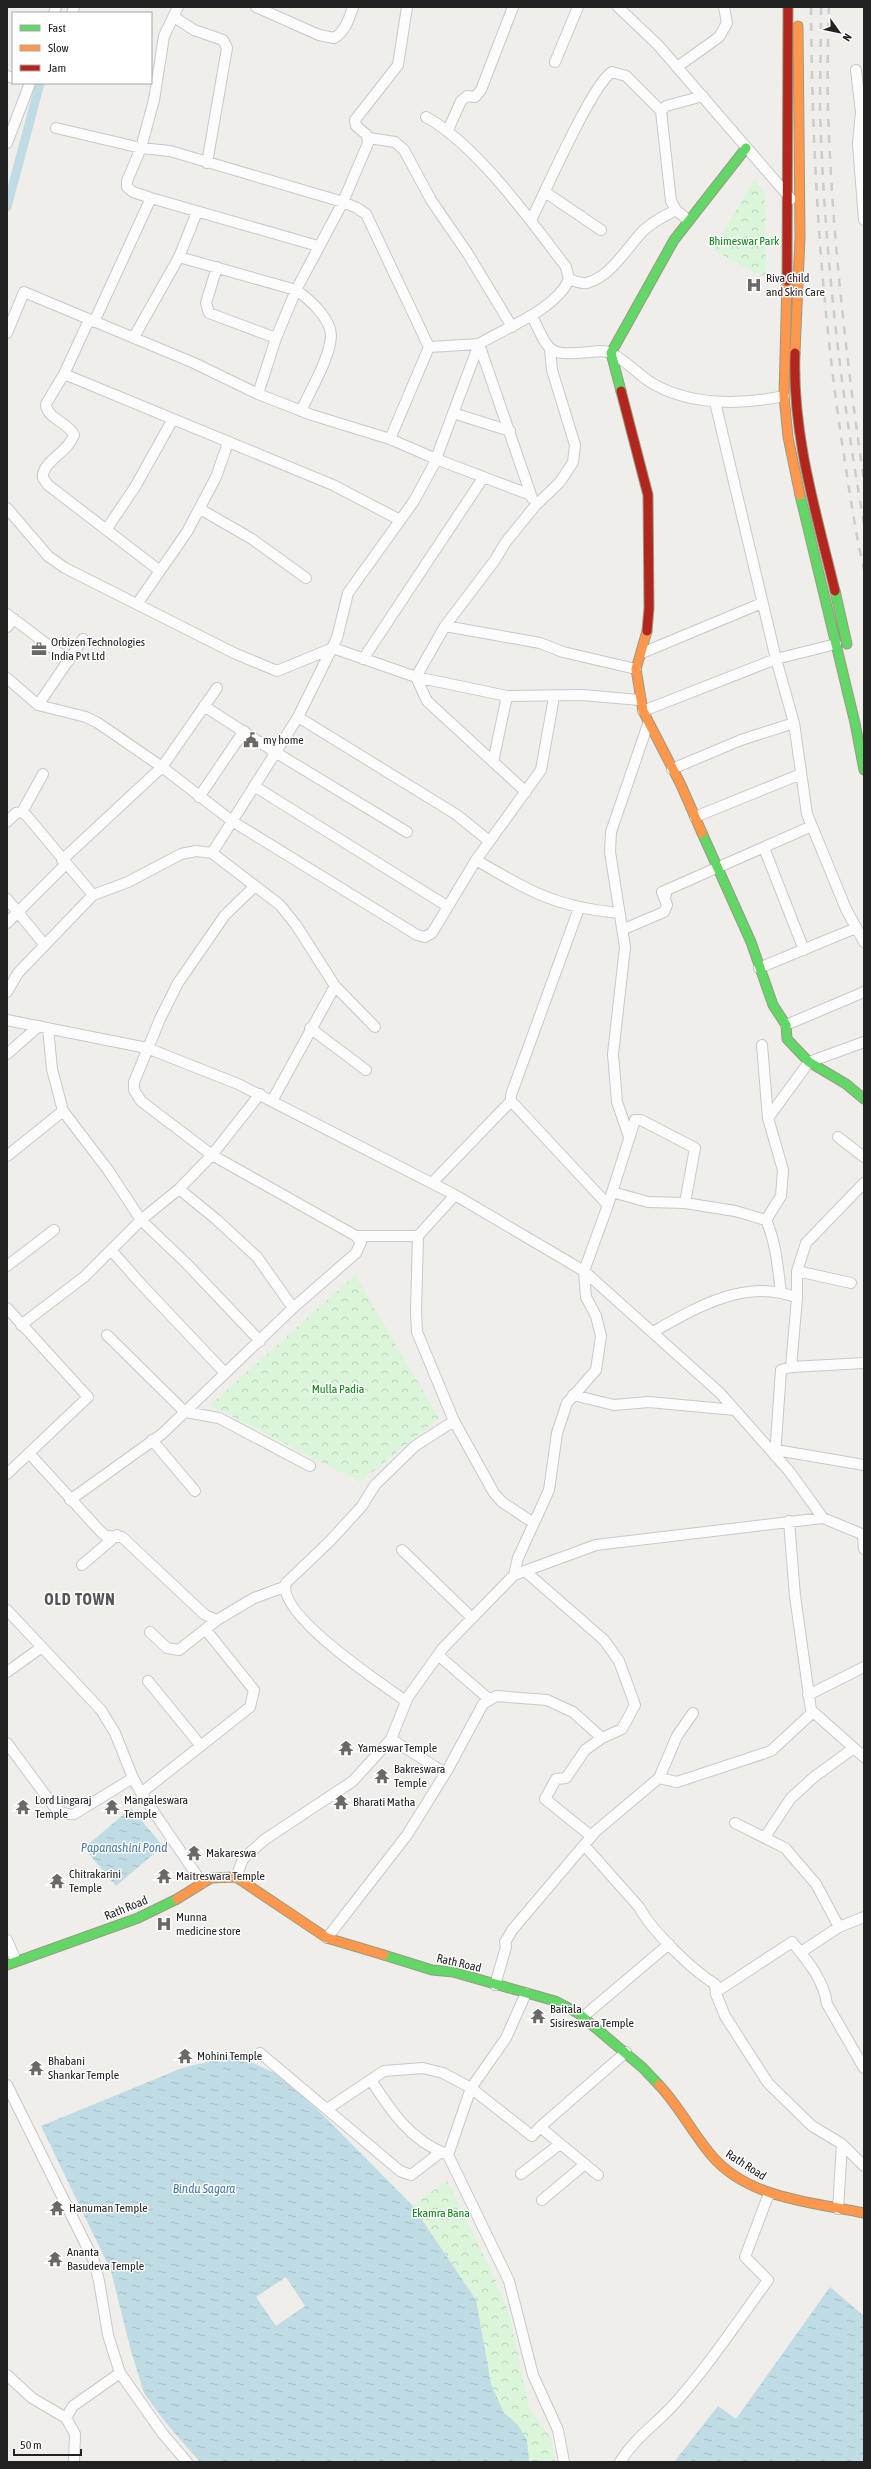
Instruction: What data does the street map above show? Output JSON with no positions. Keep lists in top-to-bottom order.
{
  "streets": {
    "street": ["Rath Road"]
  },
  "districts": ["OLD TOWN"],
  "water": ["Papanashini Pond", "Bindu Sagara"],
  "parks": ["Bhimeswar Park", "Mulla Padia", "Ekamra Bana"],
  "places": {
    "hospital": ["Riva Child and Skin Care", "Munna medicine store"],
    "office": ["Orbizen Technologies India Pvt Ltd"],
    "public building": ["my home"],
    "temple": [
      "Yameswar Temple",
      "Bakreswara Temple",
      "Bharati Matha",
      "Lord Lingaraj Temple",
      "Mangaleswara Temple",
      "Makareswa",
      "Maitreswara Temple",
      "Chitrakarini Temple",
      "Baitala Sisireswara Temple",
      "Mohini Temple",
      "Bhabani Shankar Temple",
      "Hanuman Temple",
      "Ananta Basudeva Temple"
    ]
  },
  "legend": ["Fast", "Slow", "Jam"],
  "scale_bar": "50 m",
  "north": "bottom right"
}
